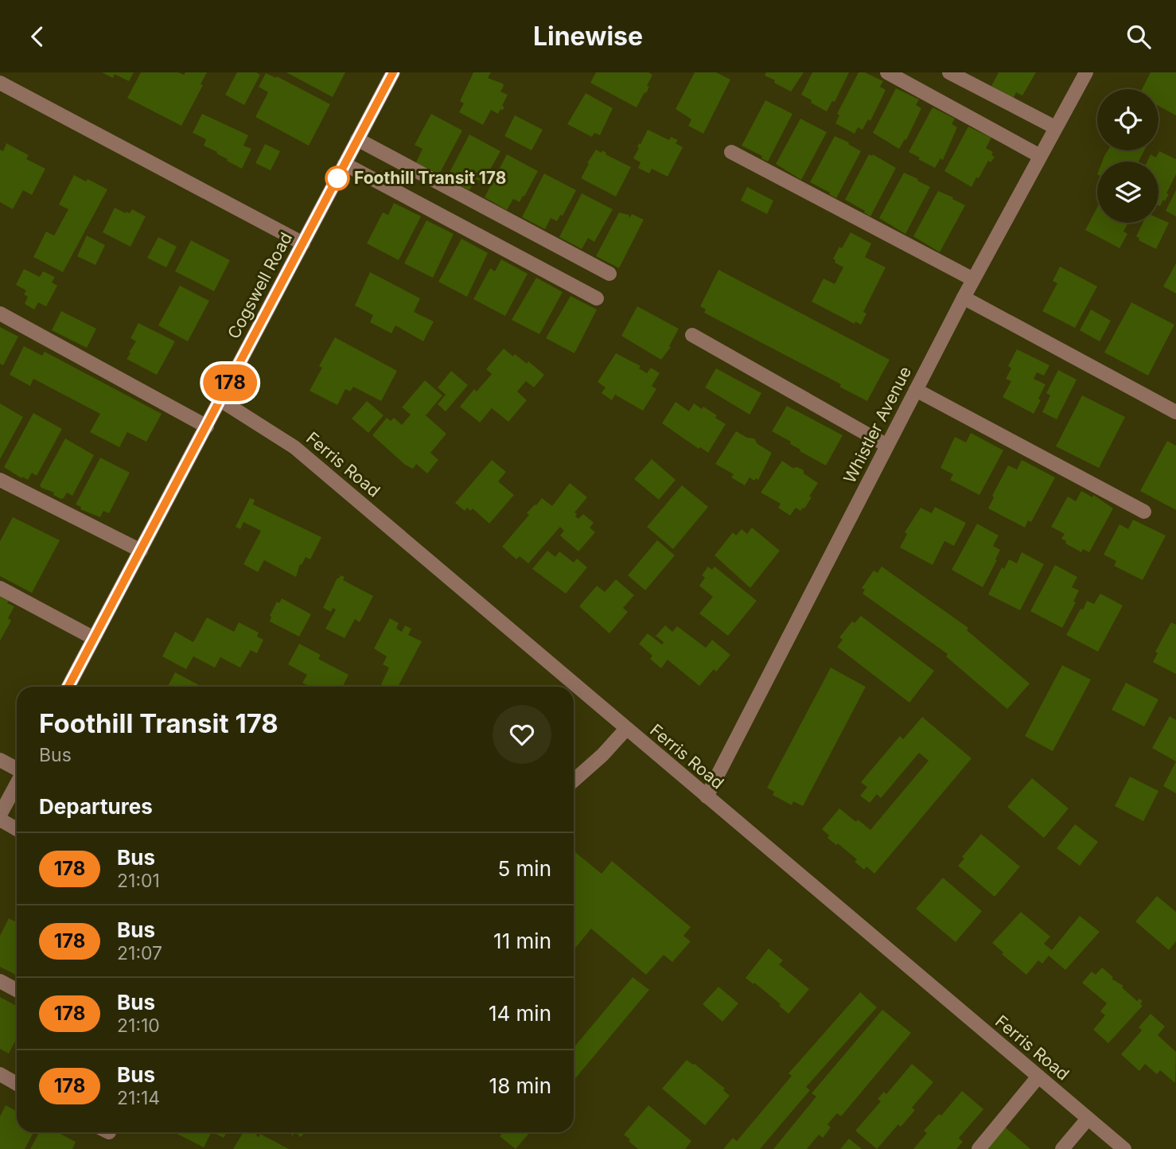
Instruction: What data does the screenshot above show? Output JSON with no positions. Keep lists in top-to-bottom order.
{
  "streets": {
    "street": ["Cogswell Road", "Whistler Avenue", "Ferris Road"]
  },
  "crossings": [
    ["Cogswell Road", "Ferris Road"],
    ["Whistler Avenue", "Ferris Road"]
  ],
  "places": ["Foothill Transit 178"],
  "lines": ["bus line 178"],
  "page": {
    "header": "Linewise",
    "on_map": "178",
    "heading": [
      ["Foothill Transit 178", "Bus"],
      "Departures"
    ],
    "list": [
      {
        "mark": "178",
        "name": "Bus",
        "note": "21:01",
        "value": "5 min"
      },
      {
        "mark": "178",
        "name": "Bus",
        "note": "21:07",
        "value": "11 min"
      },
      {
        "mark": "178",
        "name": "Bus",
        "note": "21:10",
        "value": "14 min"
      },
      {
        "mark": "178",
        "name": "Bus",
        "note": "21:14",
        "value": "18 min"
      }
    ]
  }
}
